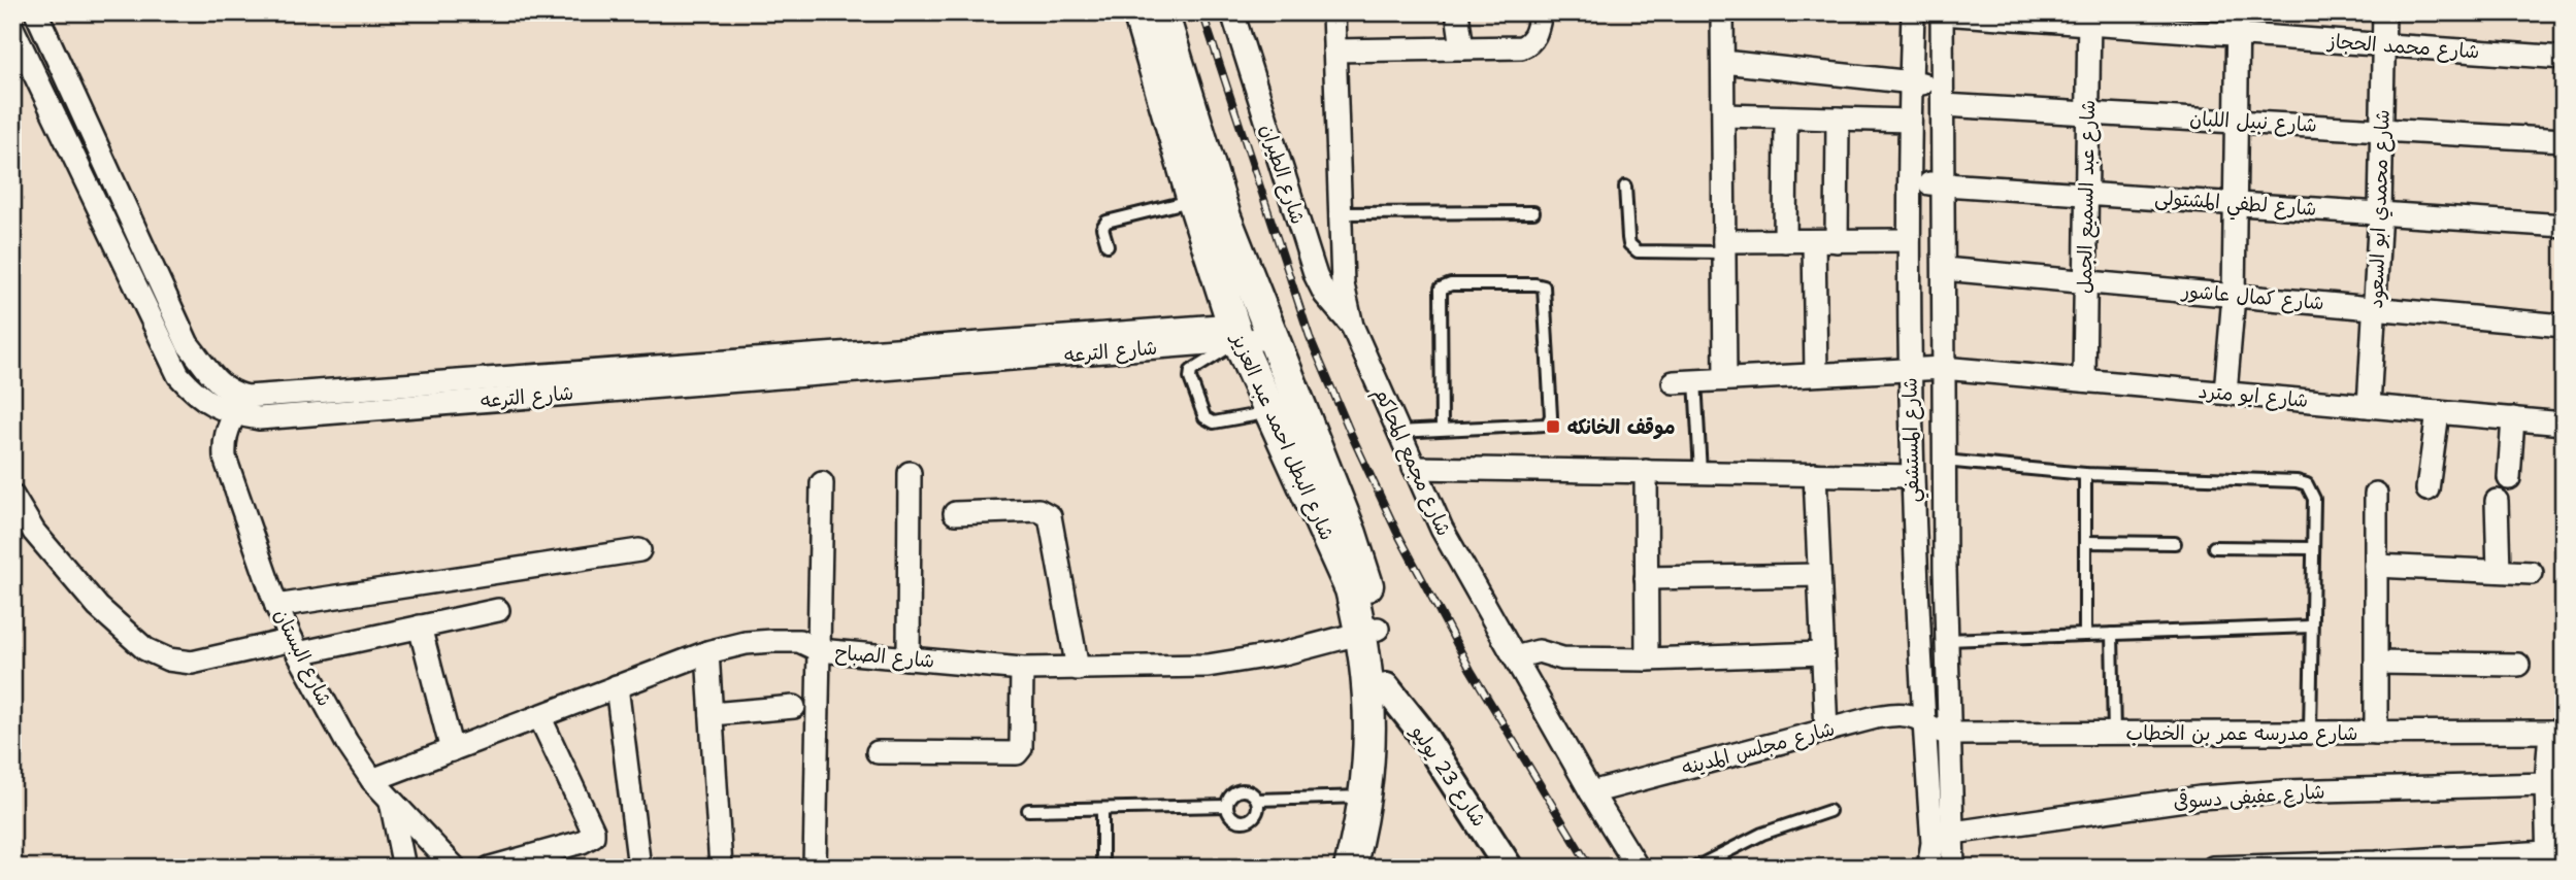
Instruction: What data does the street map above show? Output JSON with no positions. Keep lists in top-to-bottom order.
{
  "streets": {
    "main road": ["شارع البطل احمد عبد العزيز"],
    "street": [
      "شارع محمد الحجاز",
      "شارع نبيل اللبان",
      "شارع الطيران",
      "شارع عبد السميع الجمل",
      "شارع لطفي المشتولى",
      "شارع محمدي ابو السعود",
      "شارع كمال عاشور",
      "شارع الترعه",
      "شارع ابو مترد",
      "شارع المستشفي",
      "شارع مجمع المحاكم",
      "شارع الصباح",
      "شارع البستان",
      "شارع مدرسه عمر بن الخطاب",
      "شارع مجلس المدينه",
      "شارع 23 يوليو",
      "شارع عفيفى دسوقى"
    ]
  },
  "crossings": [
    ["شارع محمد الحجاز", "شارع عبد السميع الجمل"],
    ["شارع محمد الحجاز", "شارع محمدي ابو السعود"],
    ["شارع محمد الحجاز", "شارع المستشفي"],
    ["شارع نبيل اللبان", "شارع عبد السميع الجمل"],
    ["شارع نبيل اللبان", "شارع محمدي ابو السعود"],
    ["شارع نبيل اللبان", "شارع المستشفي"],
    ["شارع الطيران", "شارع مجمع المحاكم"],
    ["شارع عبد السميع الجمل", "شارع لطفي المشتولى"],
    ["شارع عبد السميع الجمل", "شارع كمال عاشور"],
    ["شارع عبد السميع الجمل", "شارع ابو مترد"],
    ["شارع لطفي المشتولى", "شارع محمدي ابو السعود"],
    ["شارع لطفي المشتولى", "شارع المستشفي"],
    ["شارع محمدي ابو السعود", "شارع كمال عاشور"],
    ["شارع محمدي ابو السعود", "شارع ابو مترد"],
    ["شارع كمال عاشور", "شارع المستشفي"],
    ["شارع الترعه", "شارع البطل احمد عبد العزيز"],
    ["شارع الترعه", "شارع البستان"],
    ["شارع ابو مترد", "شارع المستشفي"],
    ["شارع البطل احمد عبد العزيز", "شارع الصباح"],
    ["شارع البطل احمد عبد العزيز", "شارع 23 يوليو"],
    ["شارع المستشفي", "شارع مدرسه عمر بن الخطاب"],
    ["شارع المستشفي", "شارع مجلس المدينه"],
    ["شارع المستشفي", "شارع عفيفى دسوقى"],
    ["شارع مجمع المحاكم", "شارع مجلس المدينه"],
    ["شارع الصباح", "شارع البستان"],
    ["شارع مدرسه عمر بن الخطاب", "شارع مجلس المدينه"]
  ],
  "places": {
    "transit": ["موقف الخانكه"]
  }
}
